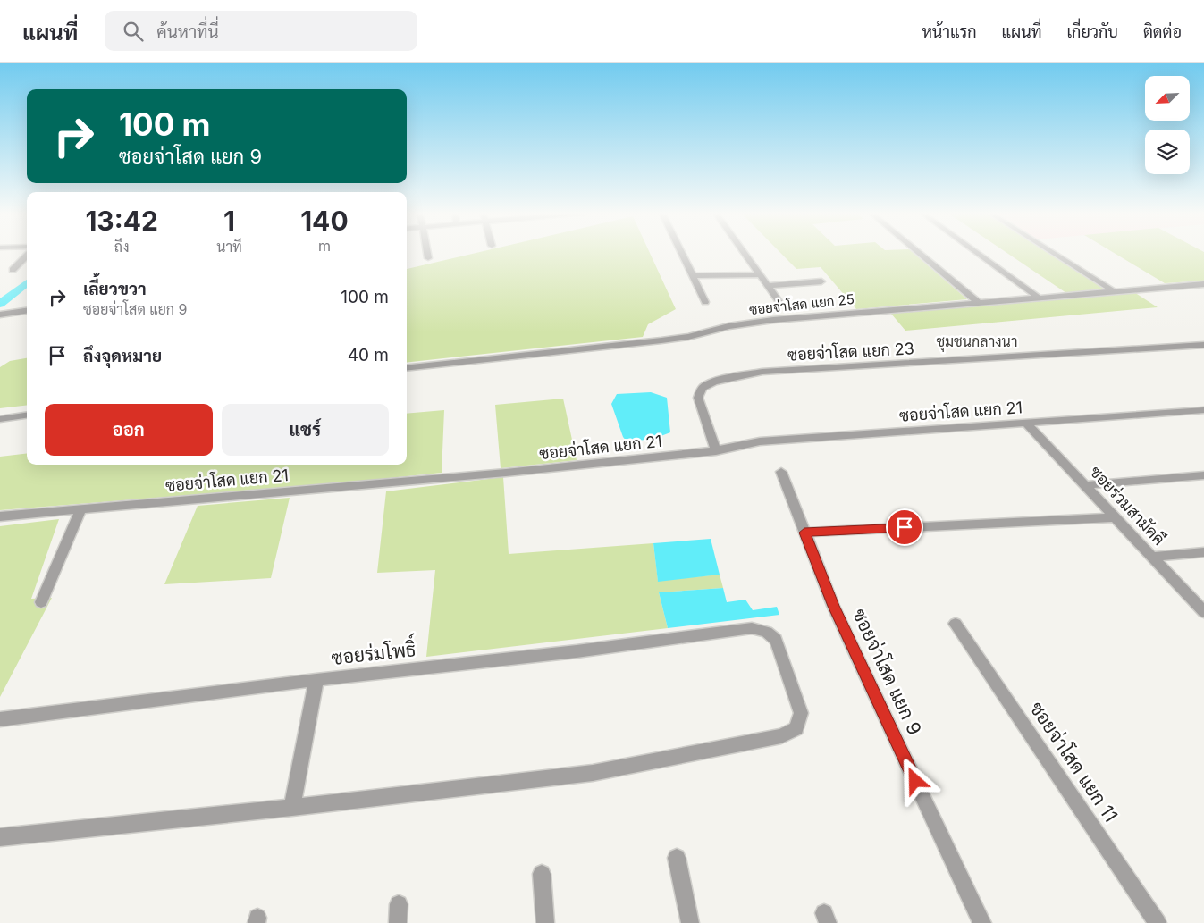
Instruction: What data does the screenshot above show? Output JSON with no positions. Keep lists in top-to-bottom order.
{
  "streets": {
    "street": [
      "ซอยจ่าโสด แยก 25",
      "ซอยจ่าโสด แยก 23",
      "ซอยจ่าโสด แยก 21",
      "ซอยร่วมสามัคคี",
      "ซอยร่มโพธิ์",
      "ซอยจ่าโสด แยก 9",
      "ซอยจ่าโสด แยก 11"
    ]
  },
  "crossings": [
    ["ซอยจ่าโสด แยก 23", "ซอยจ่าโสด แยก 21"],
    ["ซอยจ่าโสด แยก 21", "ซอยร่วมสามัคคี"]
  ],
  "districts": ["ชุมชนกลางนา"],
  "north": "bottom left",
  "page": {
    "header": "แผนที่",
    "search": "ค้นหาที่นี่",
    "nav": [
      "หน้าแรก",
      "แผนที่",
      "เกี่ยวกับ",
      "ติดต่อ"
    ],
    "turn": ["100 m", "ซอยจ่าโสด แยก 9"],
    "eta": [
      "13:42",
      "ถึง",
      "1",
      "นาที",
      "140",
      "m"
    ],
    "list": [
      {
        "name": "เลี้ยวขวา",
        "note": "ซอยจ่าโสด แยก 9",
        "value": "100 m"
      },
      {
        "name": "ถึงจุดหมาย",
        "value": "40 m"
      }
    ],
    "buttons": ["ออก", "แชร์"]
  }
}
